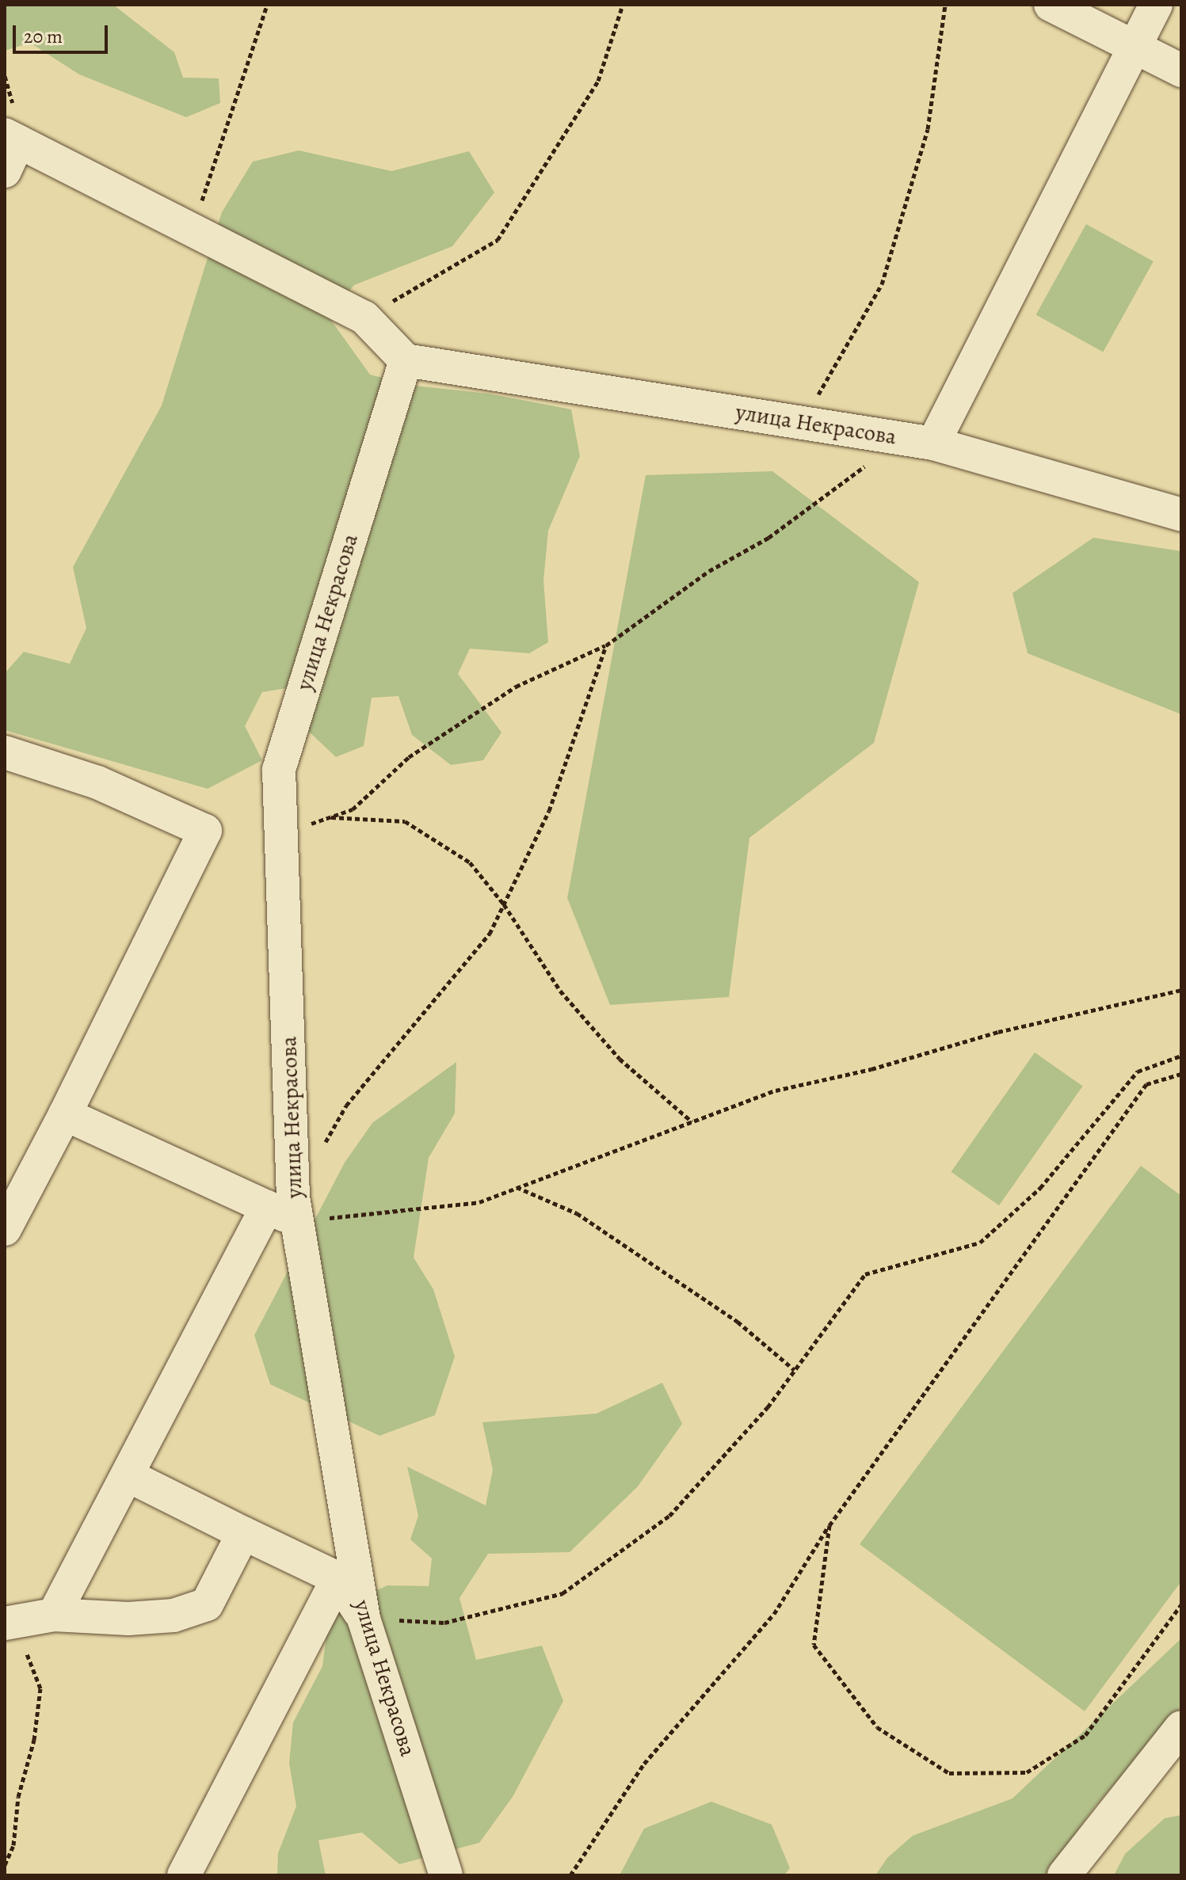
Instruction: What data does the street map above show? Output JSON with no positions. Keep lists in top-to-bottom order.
{
  "streets": {
    "street": ["улица Некрасова"]
  },
  "scale_bar": "20 m"
}
